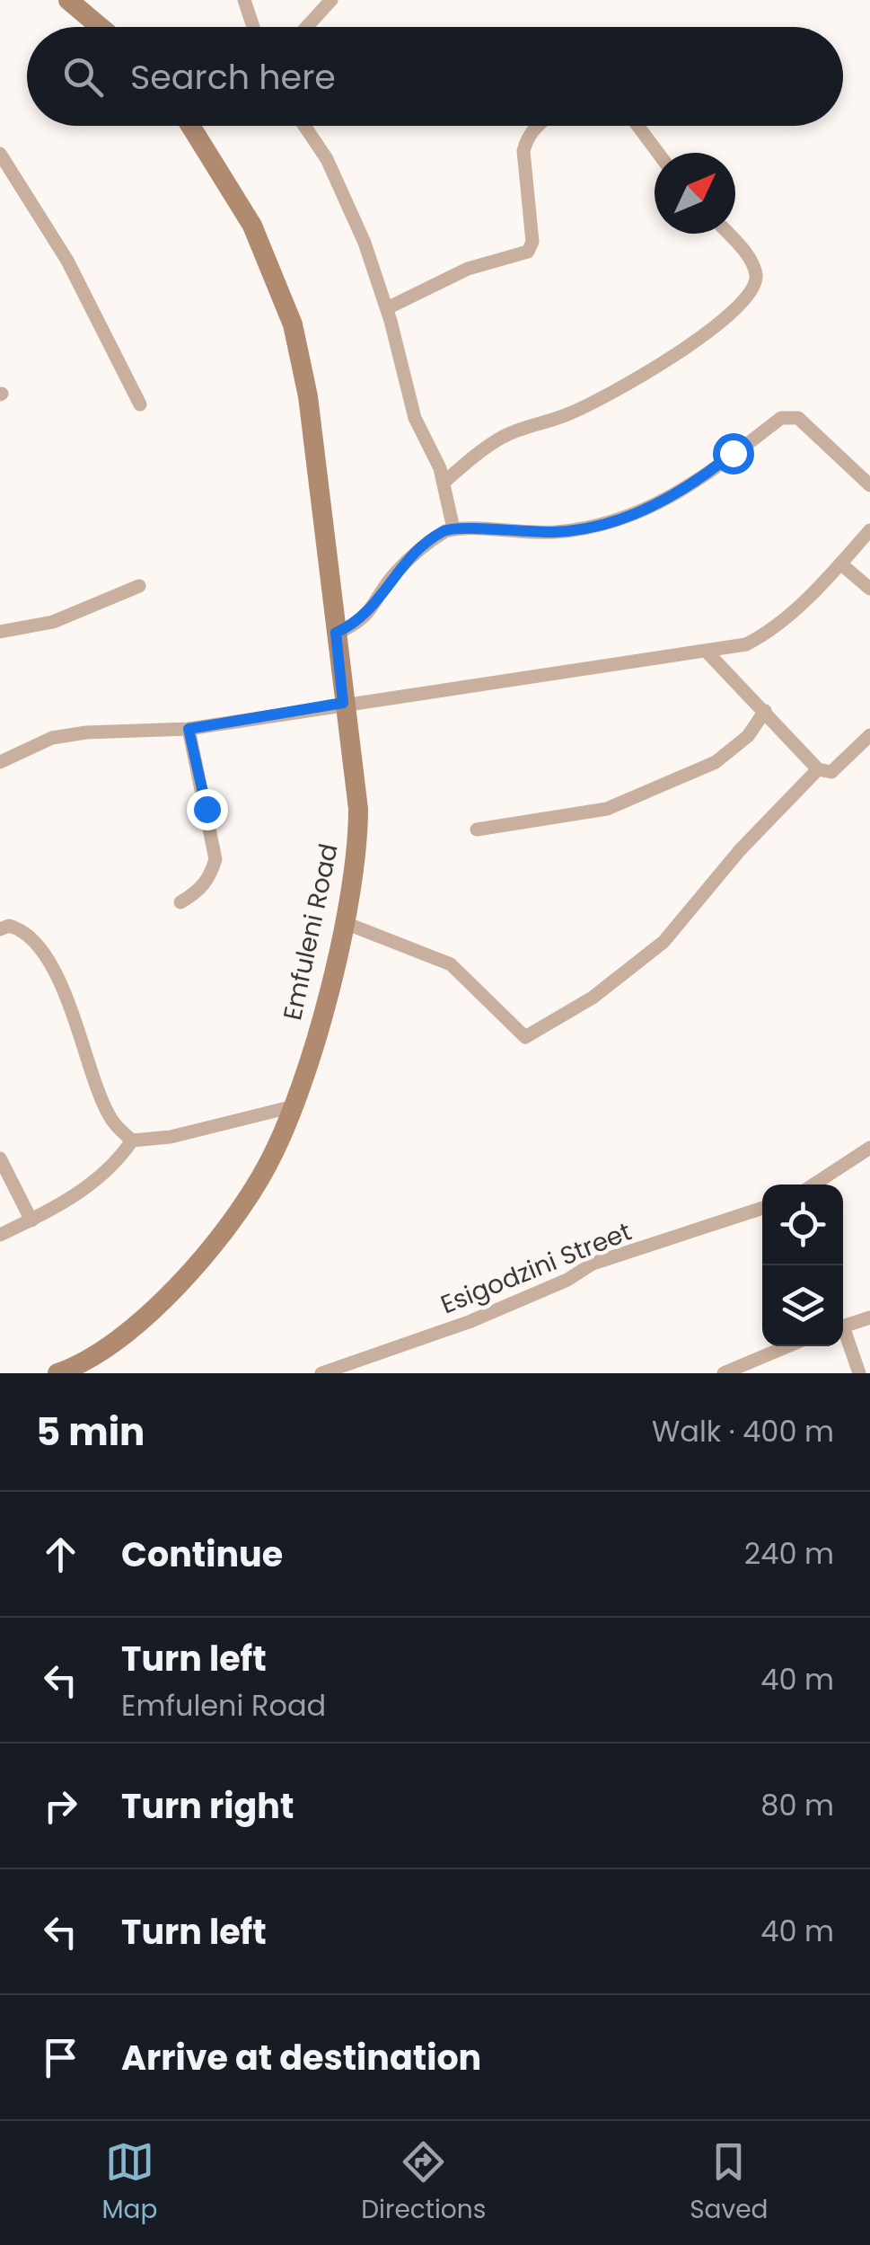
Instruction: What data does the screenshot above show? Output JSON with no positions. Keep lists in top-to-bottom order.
{
  "streets": {
    "street": ["Emfuleni Road", "Esigodzini Street"]
  },
  "north": "top right",
  "page": {
    "search": "Search here",
    "heading": ["5 min", "Walk · 400 m"],
    "list": [
      ["Continue", "240 m"],
      ["Turn left", "Emfuleni Road", "40 m"],
      ["Turn right", "80 m"],
      ["Turn left", "40 m"],
      "Arrive at destination"
    ],
    "nav": ["Map", "Directions", "Saved"]
  }
}
